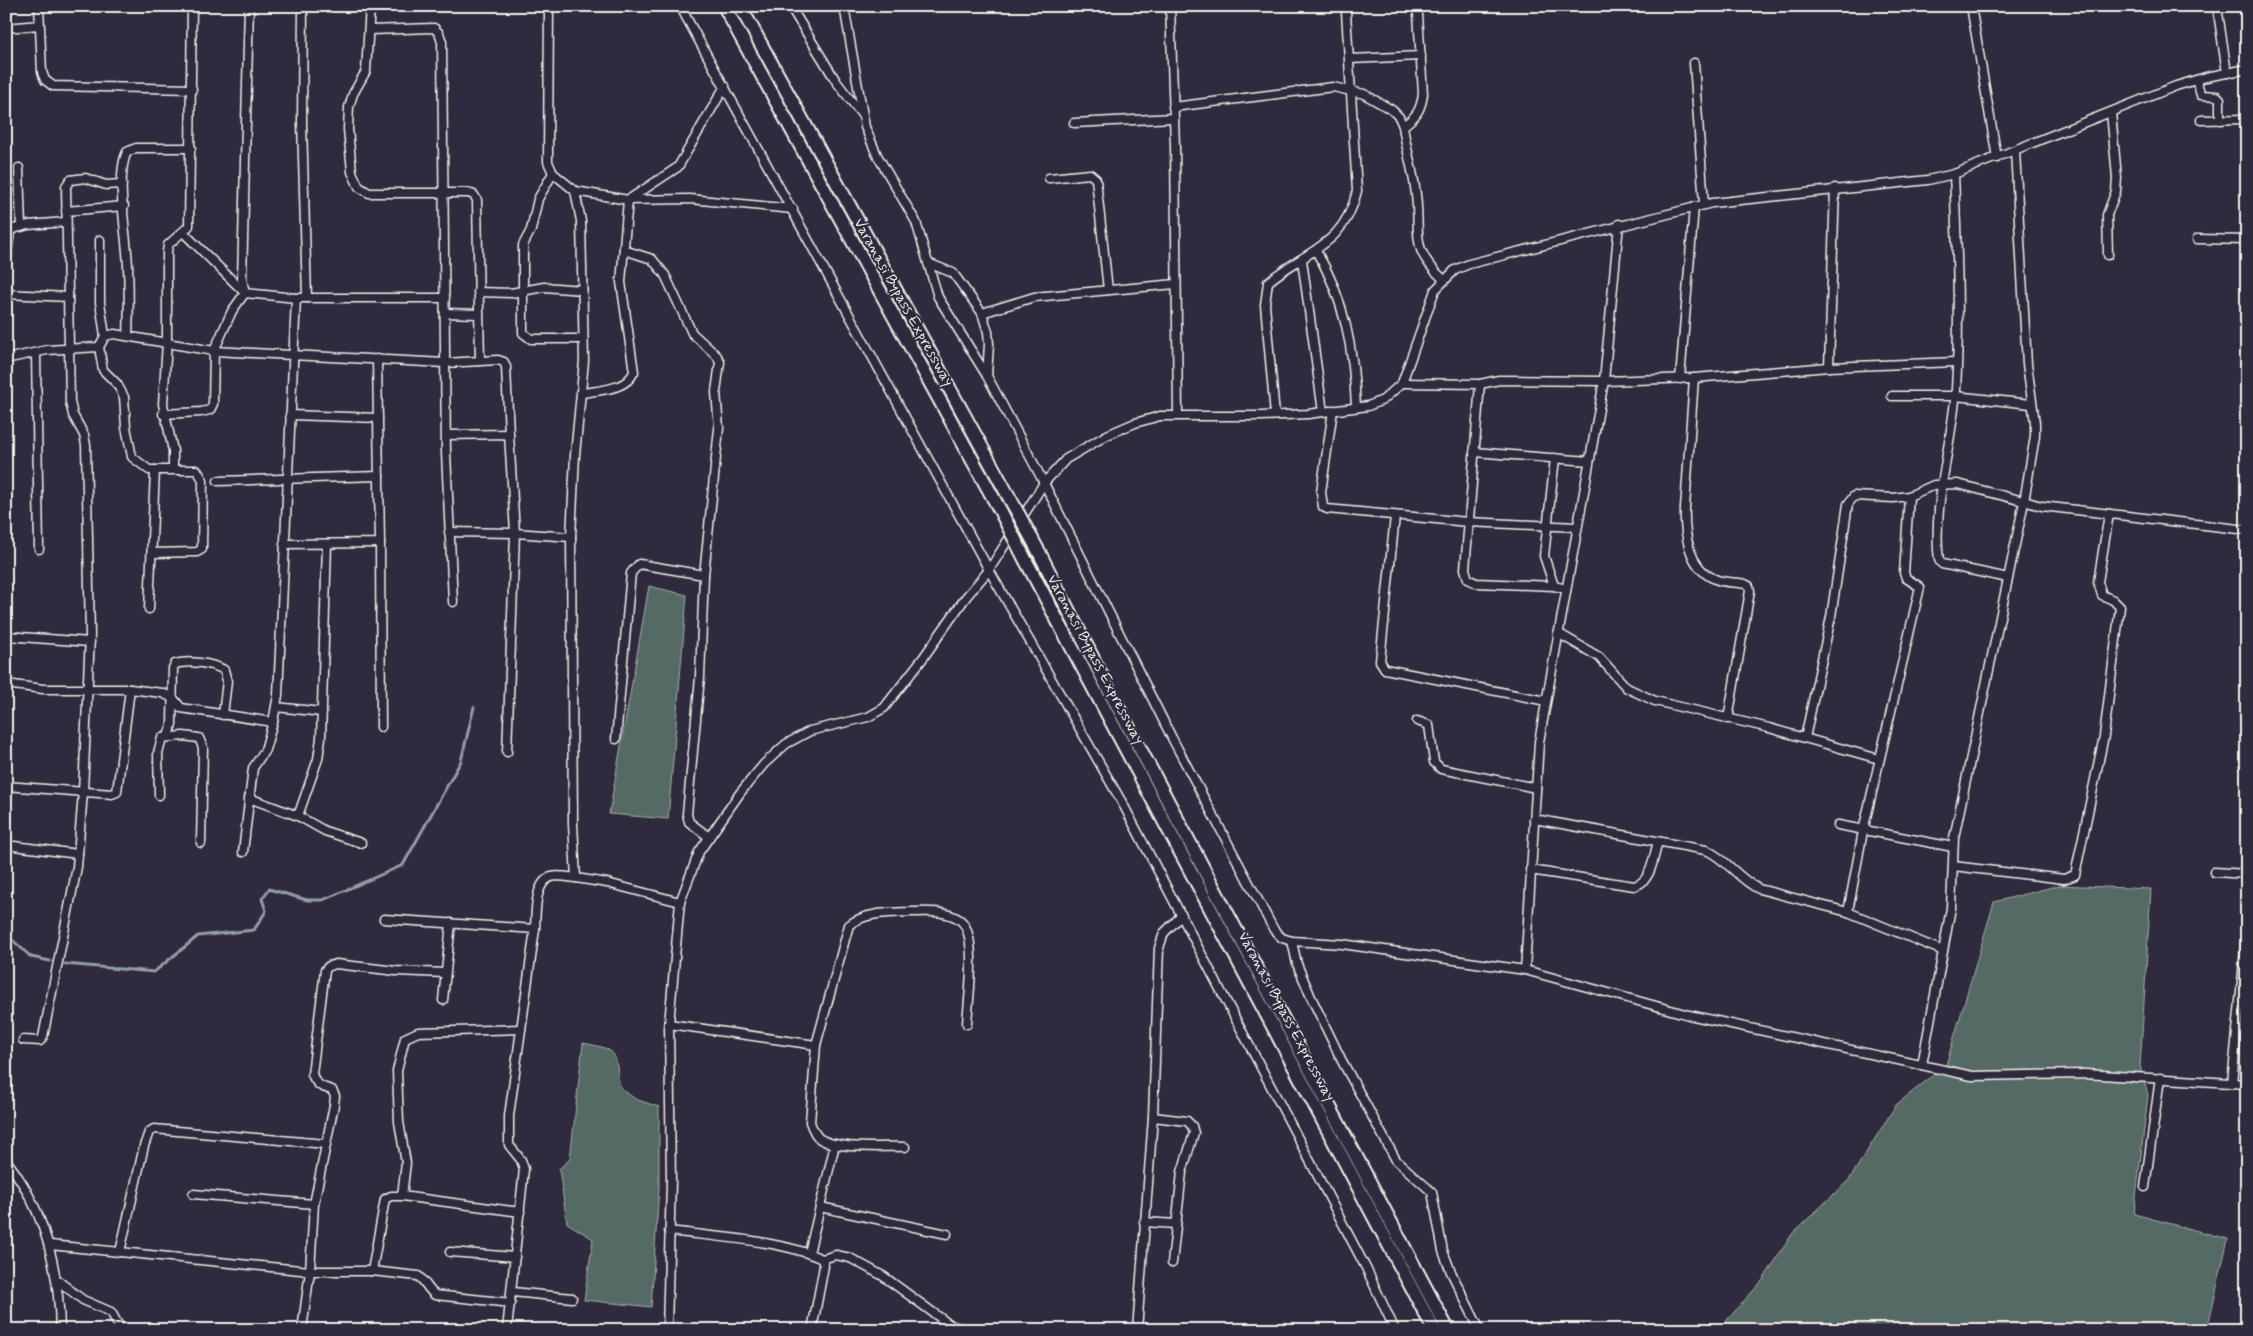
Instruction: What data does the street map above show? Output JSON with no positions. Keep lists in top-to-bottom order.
{
  "streets": {
    "highway": ["Varanasi Bypass Expressway"]
  }
}
